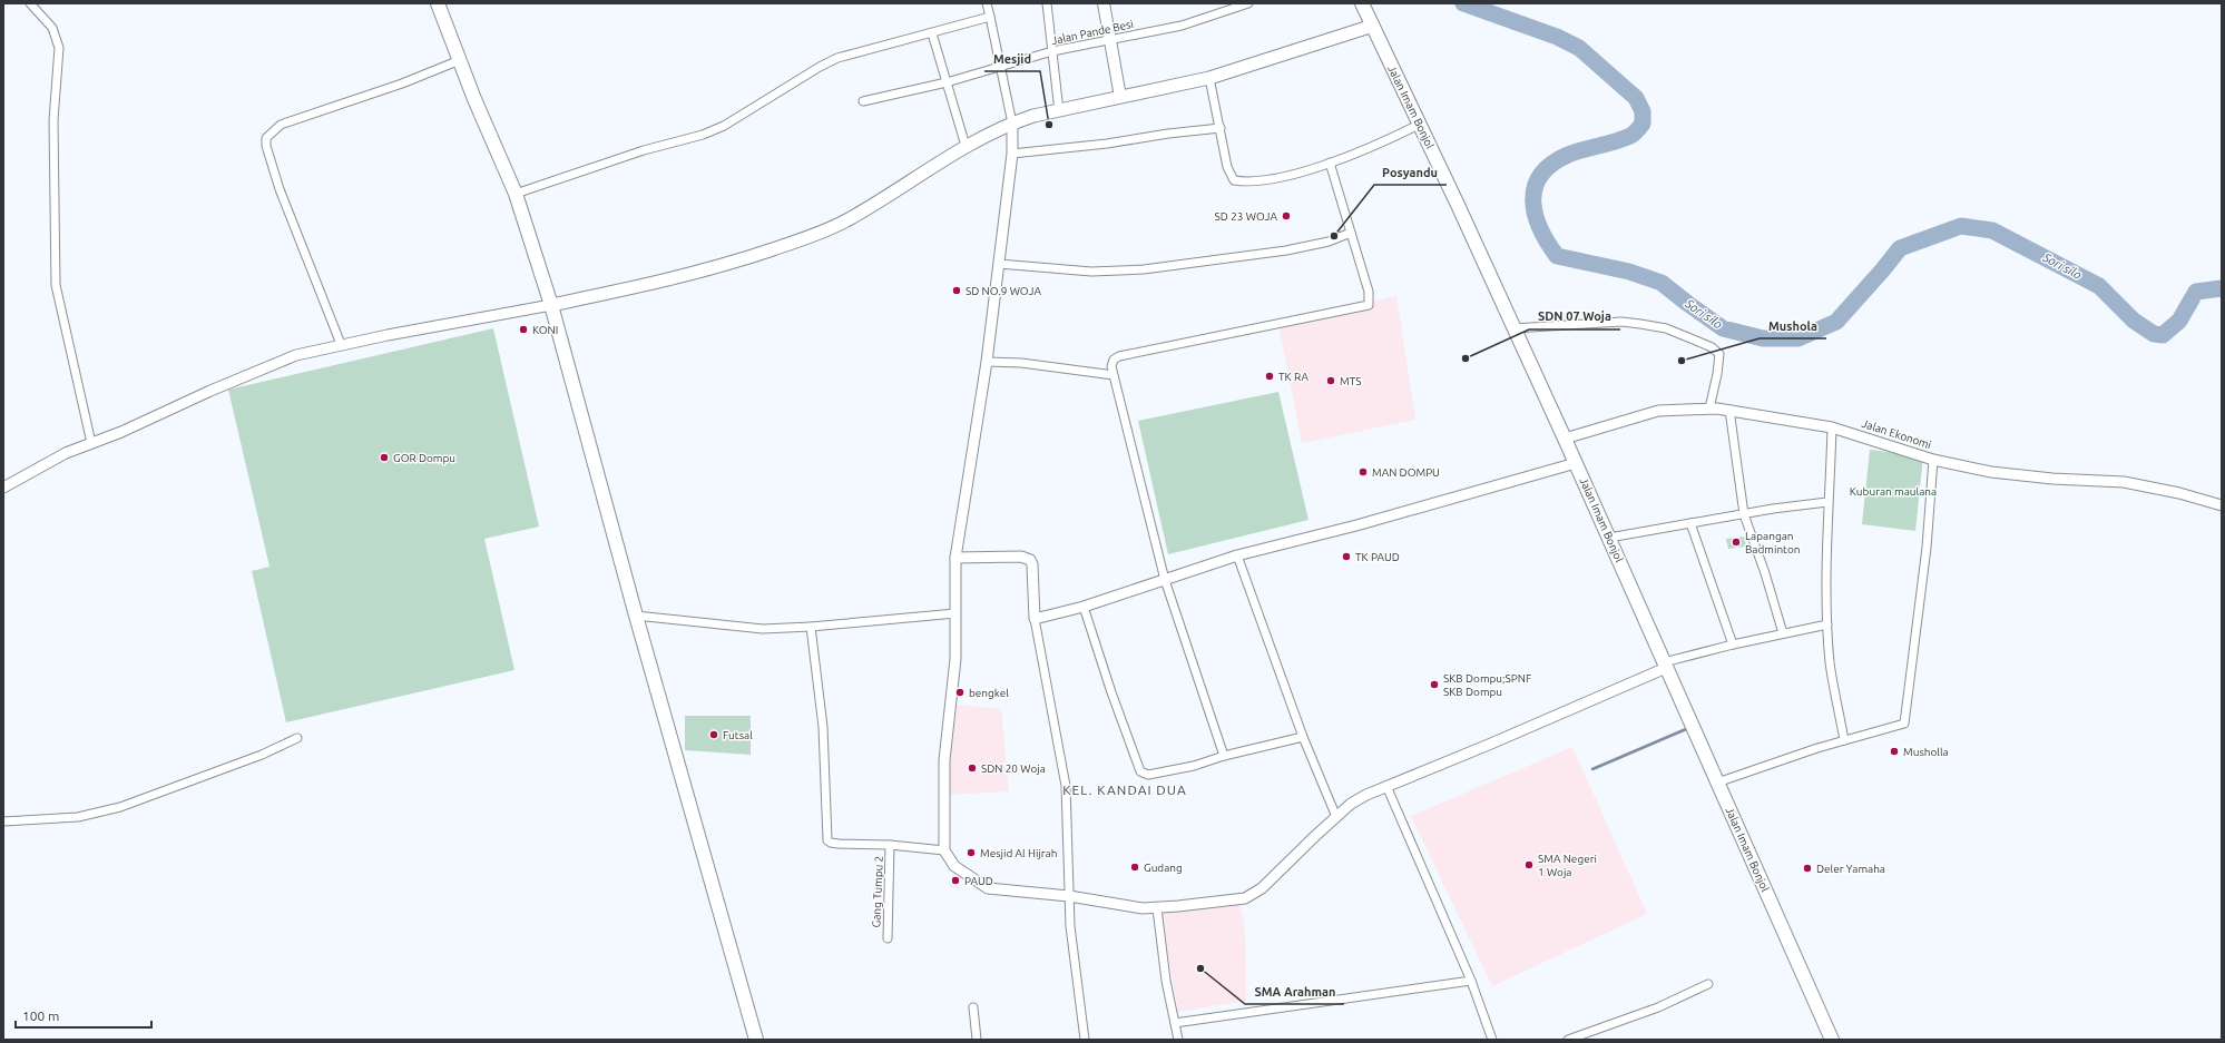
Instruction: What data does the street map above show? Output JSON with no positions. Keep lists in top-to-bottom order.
{
  "streets": {
    "highway": ["Jalan Imam Bonjol"],
    "street": ["Jalan Pande Besi", "Jalan Ekonomi", "Gang Tumpu 2"]
  },
  "crossings": [
    ["Jalan Imam Bonjol", "Jalan Ekonomi"]
  ],
  "districts": ["KEL. KANDAI DUA"],
  "water": ["Sori silo"],
  "parks": ["Kuburan maulana"],
  "places": [
    "Mesjid",
    "SD 23 WOJA",
    "Posyandu",
    "SD NO.9 WOJA",
    "KONI",
    "SDN 07 Woja",
    "Mushola",
    "TK RA",
    "MTS",
    "GOR Dompu",
    "MAN DOMPU",
    "Lapangan Badminton",
    "TK PAUD",
    "SKB Dompu;SPNF SKB Dompu",
    "bengkel",
    "Futsal",
    "Musholla",
    "SDN 20 Woja",
    "Mesjid Al Hijrah",
    "SMA Negeri 1 Woja",
    "Gudang",
    "Deler Yamaha",
    "PAUD",
    "SMA Arahman"
  ],
  "scale_bar": "100 m"
}
